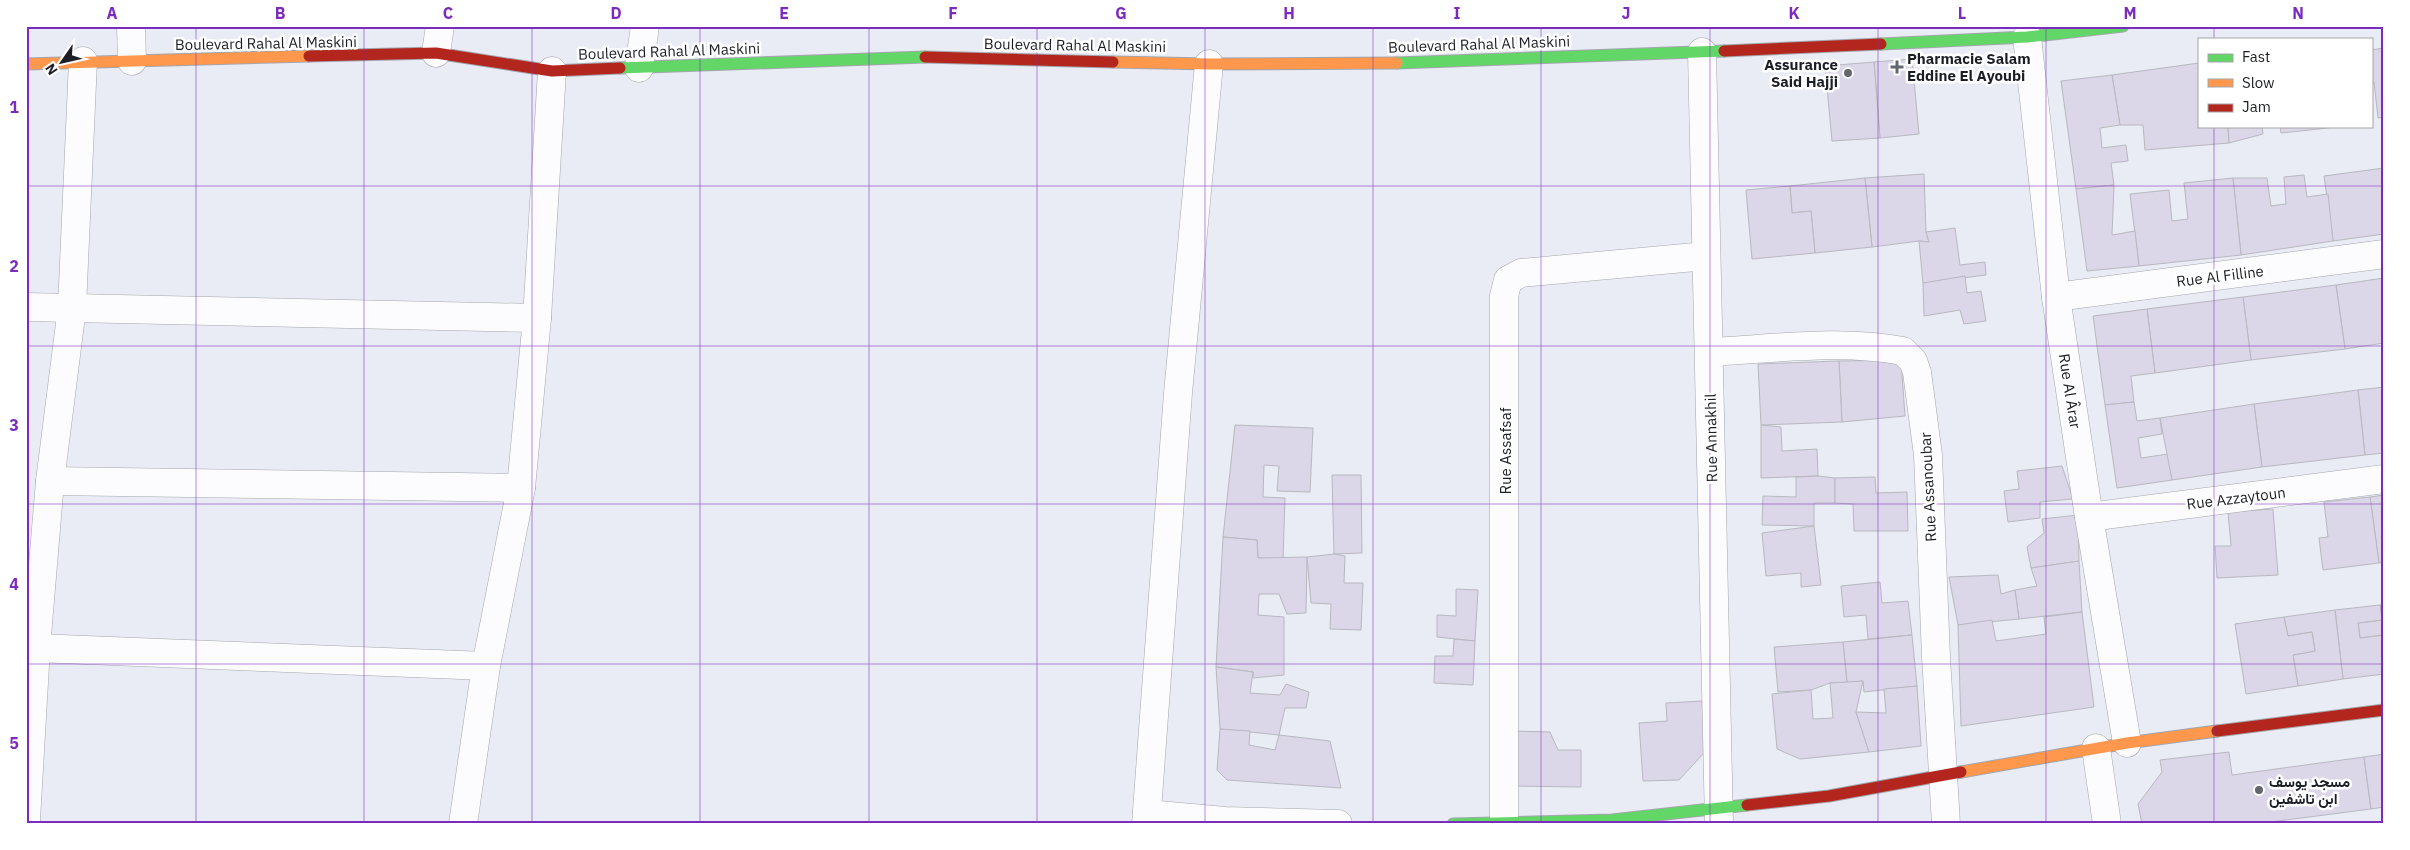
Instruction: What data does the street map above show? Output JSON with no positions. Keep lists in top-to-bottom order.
{
  "streets": {
    "street": [
      "Boulevard Rahal Al Maskini",
      "Rue Al Filline",
      "Rue Al Ârar",
      "Rue Annakhil",
      "Rue Assafsaf",
      "Rue Assanoubar",
      "Rue Azzaytoun"
    ]
  },
  "crossings": [
    ["Boulevard Rahal Al Maskini", "Rue Al Ârar"],
    ["Boulevard Rahal Al Maskini", "Rue Annakhil"],
    ["Rue Al Filline", "Rue Al Ârar"],
    ["Rue Al Ârar", "Rue Azzaytoun"],
    ["Rue Annakhil", "Rue Assafsaf"],
    ["Rue Annakhil", "Rue Assanoubar"]
  ],
  "places": {
    "health": ["Pharmacie Salam Eddine El Ayoubi"],
    "other": ["Assurance Said Hajji", "مسجد يوسف ابن تاشفين"]
  },
  "legend": ["Fast", "Slow", "Jam"],
  "north": "bottom left",
  "grid": {
    "columns": [
      "A",
      "B",
      "C",
      "D",
      "E",
      "F",
      "G",
      "H",
      "I",
      "J",
      "K",
      "L",
      "M",
      "N"
    ],
    "rows": [
      "1",
      "2",
      "3",
      "4",
      "5"
    ]
  }
}
